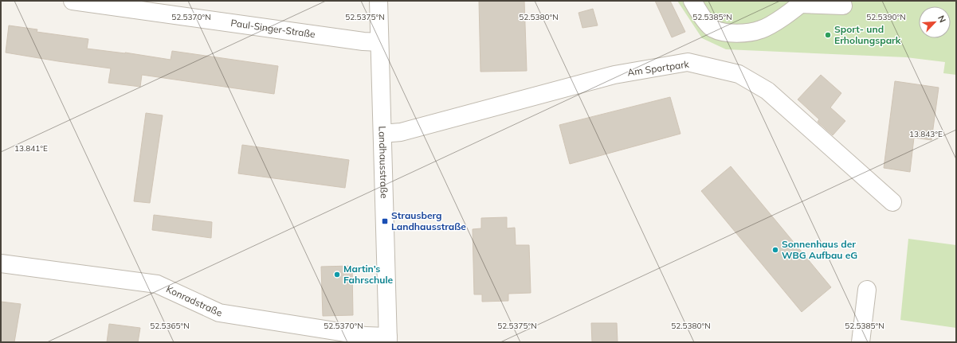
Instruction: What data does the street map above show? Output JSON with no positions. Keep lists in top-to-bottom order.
{
  "streets": {
    "street": [
      "Paul-Singer-Straße",
      "Am Sportpark",
      "Landhausstraße",
      "Konradstraße"
    ]
  },
  "crossings": [
    ["Paul-Singer-Straße", "Landhausstraße"],
    ["Am Sportpark", "Landhausstraße"],
    ["Landhausstraße", "Konradstraße"]
  ],
  "places": {
    "other": ["Sport- und Erholungspark", "Sonnenhaus der WBG Aufbau eG", "Martin’s Fahrschule"],
    "transit": ["Strausberg Landhausstraße"]
  },
  "north": "top right",
  "coordinates": [
    "52.5370°N",
    "52.5375°N",
    "52.5380°N",
    "52.5385°N",
    "52.5390°N",
    "13.843°E",
    "13.841°E",
    "52.5365°N"
  ]
}
